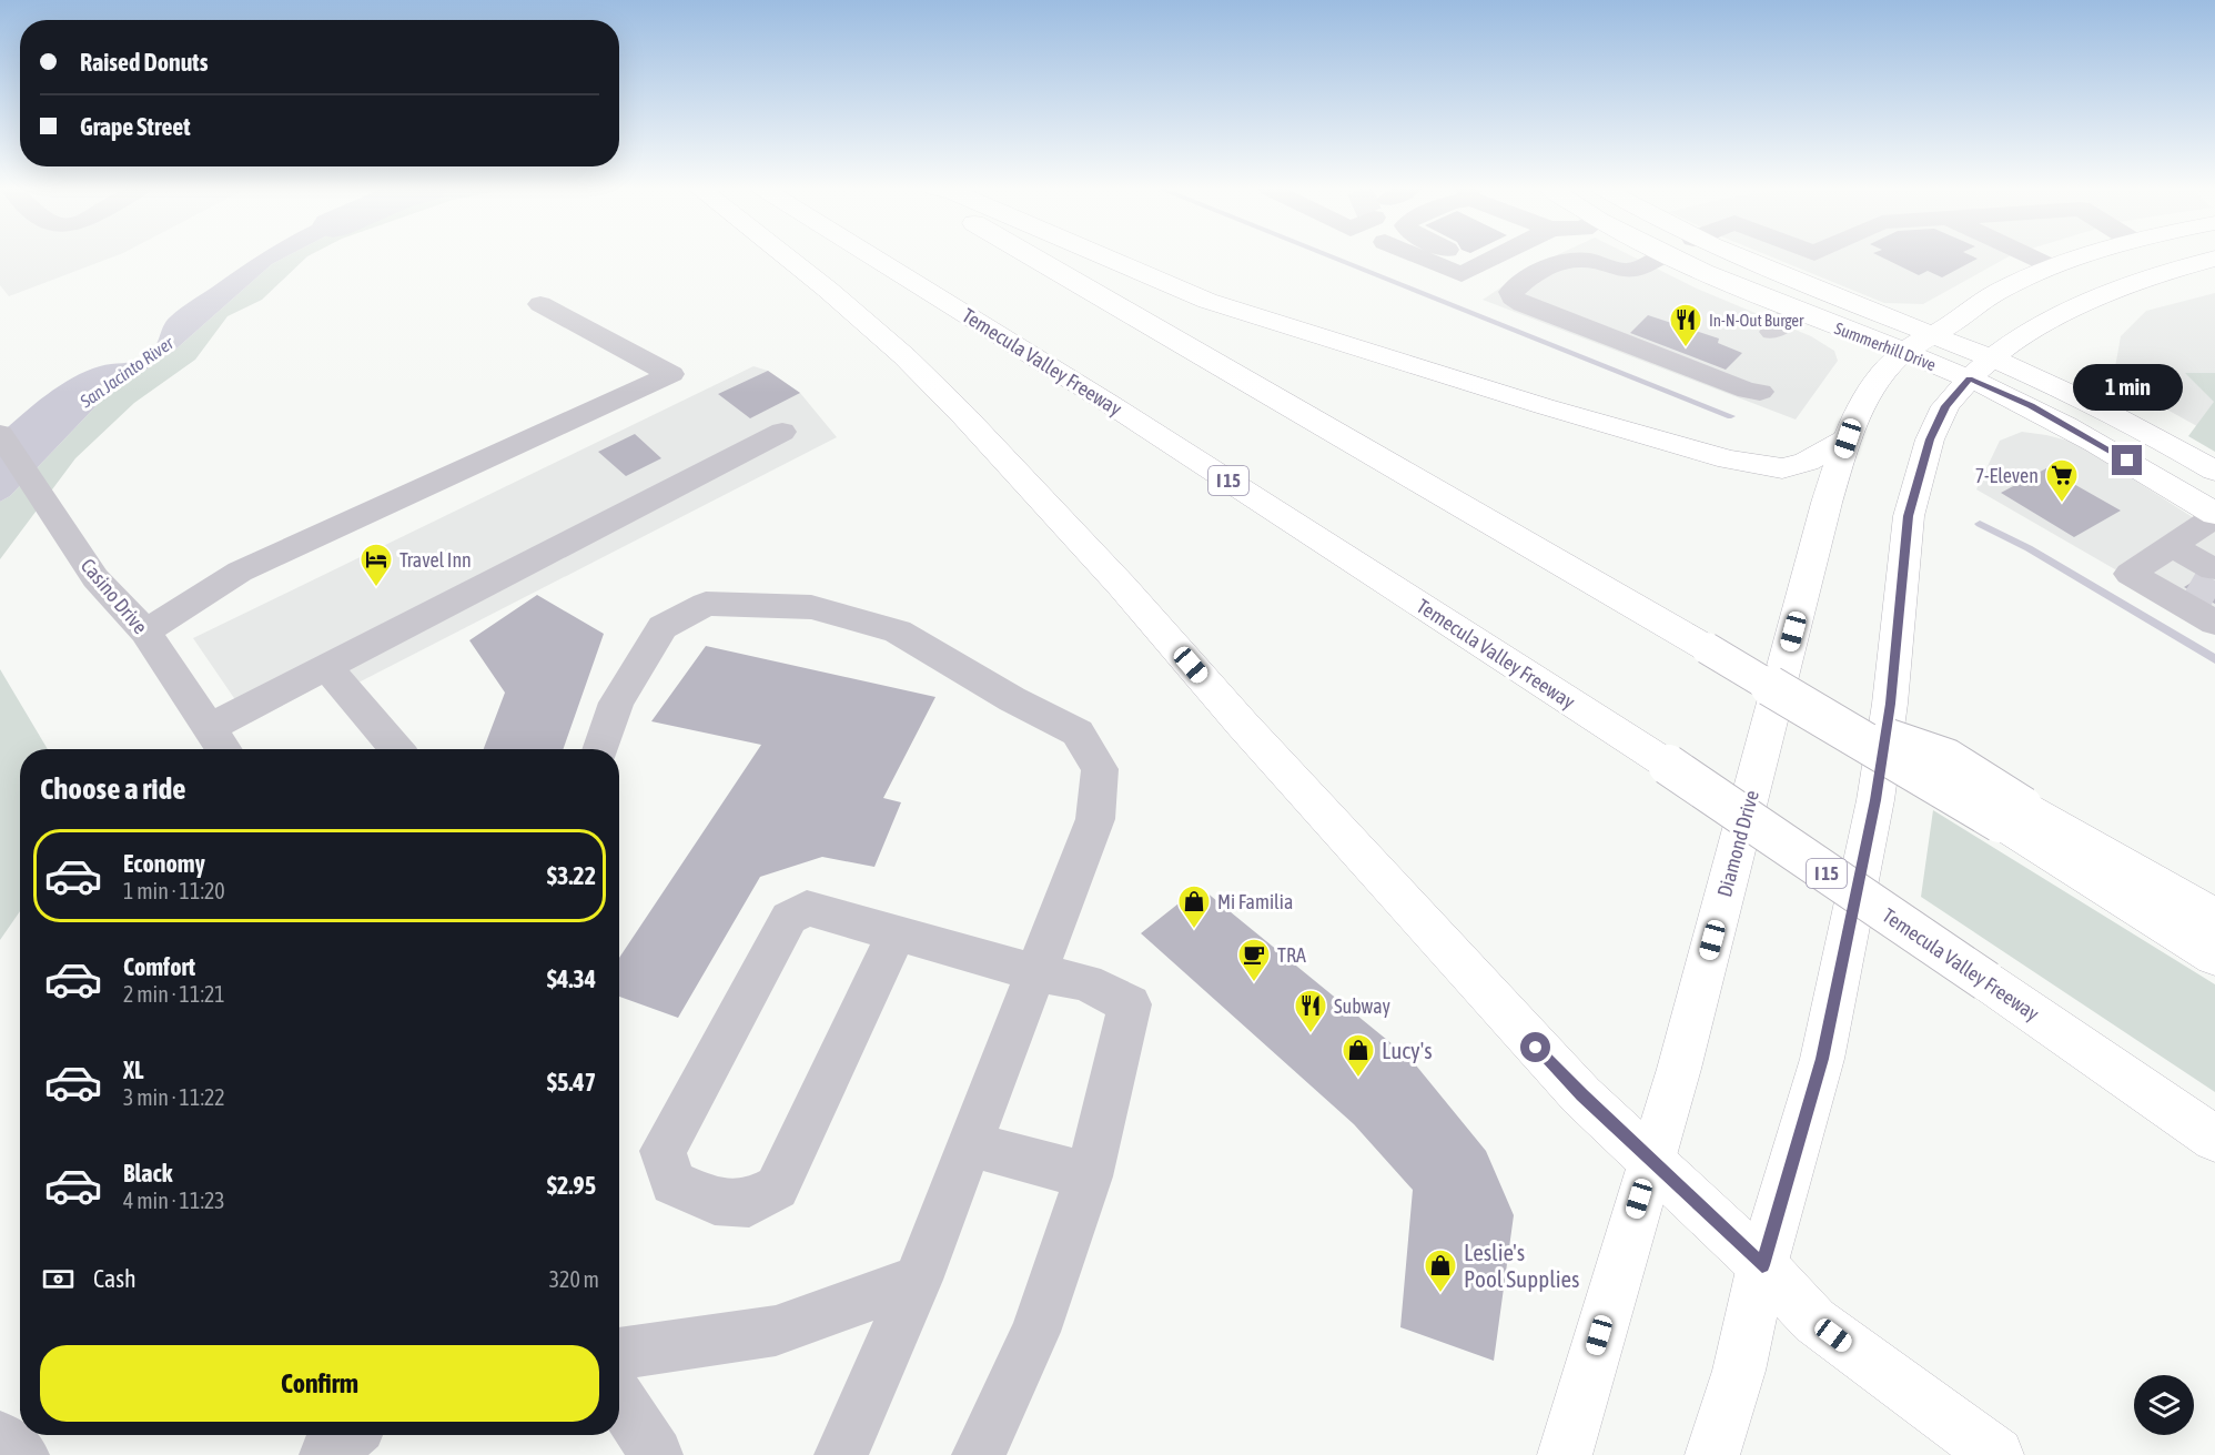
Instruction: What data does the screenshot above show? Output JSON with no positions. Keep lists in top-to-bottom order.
{
  "streets": {
    "main road": [
      "Summerhill Drive",
      "Temecula Valley Freeway",
      "I 15",
      "Diamond Drive"
    ],
    "street": ["Casino Drive"]
  },
  "crossings": [
    ["Summerhill Drive", "Diamond Drive"]
  ],
  "water": ["San Jacinto River"],
  "places": {
    "restaurant": ["In-N-Out Burger", "Subway"],
    "supermarket": ["7-Eleven"],
    "hotel": ["Travel Inn"],
    "shop": ["Mi Familia", "Lucy's", "Leslie's Pool Supplies"],
    "cafe": ["TRA"]
  },
  "page": {
    "banner": ["Raised Donuts", "Grape Street"],
    "bubble": "1 min",
    "heading": "Choose a ride",
    "list": [
      {
        "name": "Economy",
        "note": "1 min · 11:20",
        "value": "$3.22"
      },
      {
        "name": "Comfort",
        "note": "2 min · 11:21",
        "value": "$4.34"
      },
      {
        "name": "XL",
        "note": "3 min · 11:22",
        "value": "$5.47"
      },
      {
        "name": "Black",
        "note": "4 min · 11:23",
        "value": "$2.95"
      }
    ],
    "pay": ["Cash", "320 m"],
    "buttons": "Confirm"
  }
}
